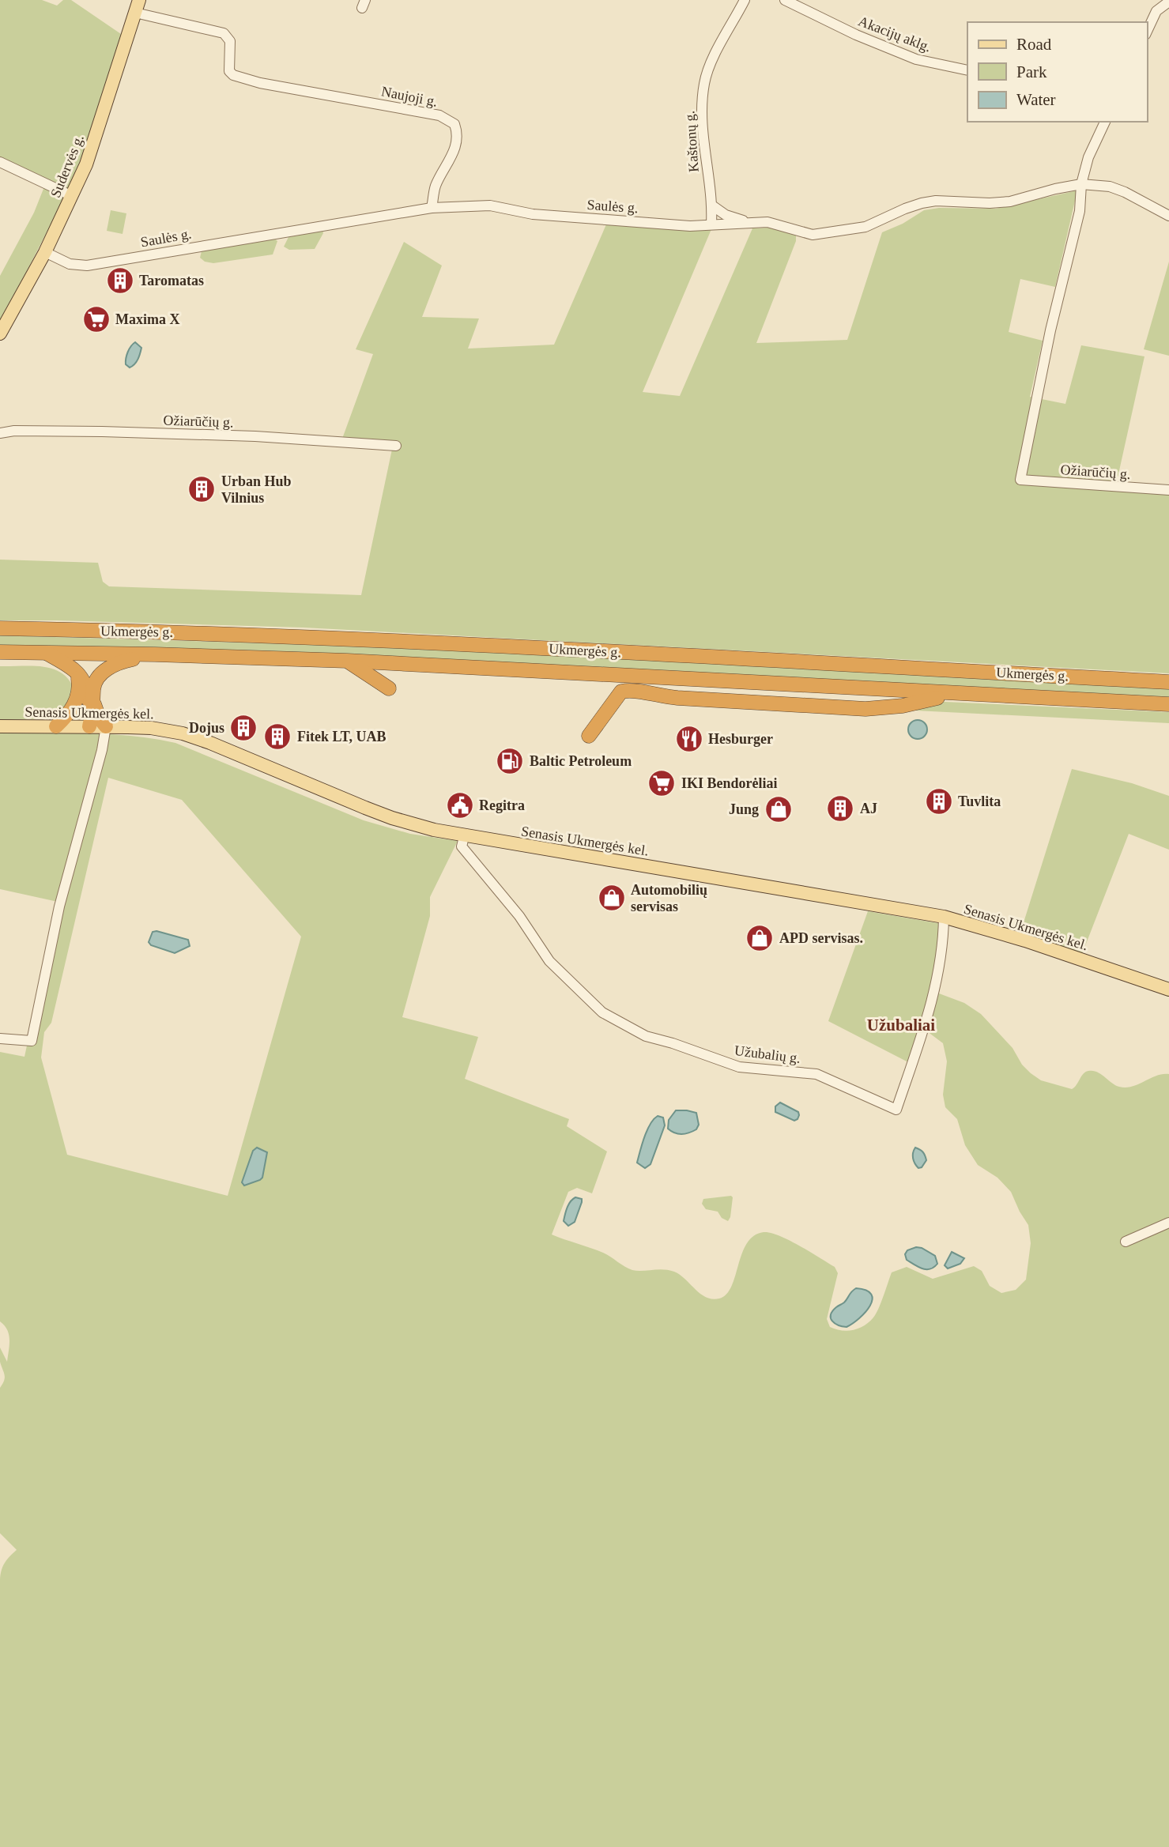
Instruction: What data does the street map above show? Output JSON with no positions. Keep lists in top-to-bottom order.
{
  "streets": {
    "highway": ["Ukmergės g."],
    "main road": ["Sudervės g.", "Senasis Ukmergės kel."],
    "street": [
      "Akacijų aklg.",
      "Naujoji g.",
      "Kaštonų g.",
      "Saulės g.",
      "Ožiarūčių g.",
      "Užubalių g."
    ]
  },
  "crossings": [
    ["Naujoji g.", "Sudervės g."],
    ["Naujoji g.", "Saulės g."],
    ["Kaštonų g.", "Saulės g."],
    ["Sudervės g.", "Saulės g."],
    ["Saulės g.", "Ožiarūčių g."],
    ["Senasis Ukmergės kel.", "Užubalių g."]
  ],
  "districts": ["Užubaliai"],
  "places": {
    "building": [
      "Taromatas",
      "Urban Hub Vilnius",
      "Dojus",
      "Fitek LT, UAB",
      "Tuvlita",
      "AJ"
    ],
    "supermarket": ["Maxima X", "IKI Bendorėliai"],
    "restaurant": ["Hesburger"],
    "fuel station": ["Baltic Petroleum"],
    "public building": ["Regitra"],
    "shop": ["Jung", "Automobilių servisas", "APD servisas."]
  },
  "legend": ["Road", "Park", "Water"]
}
